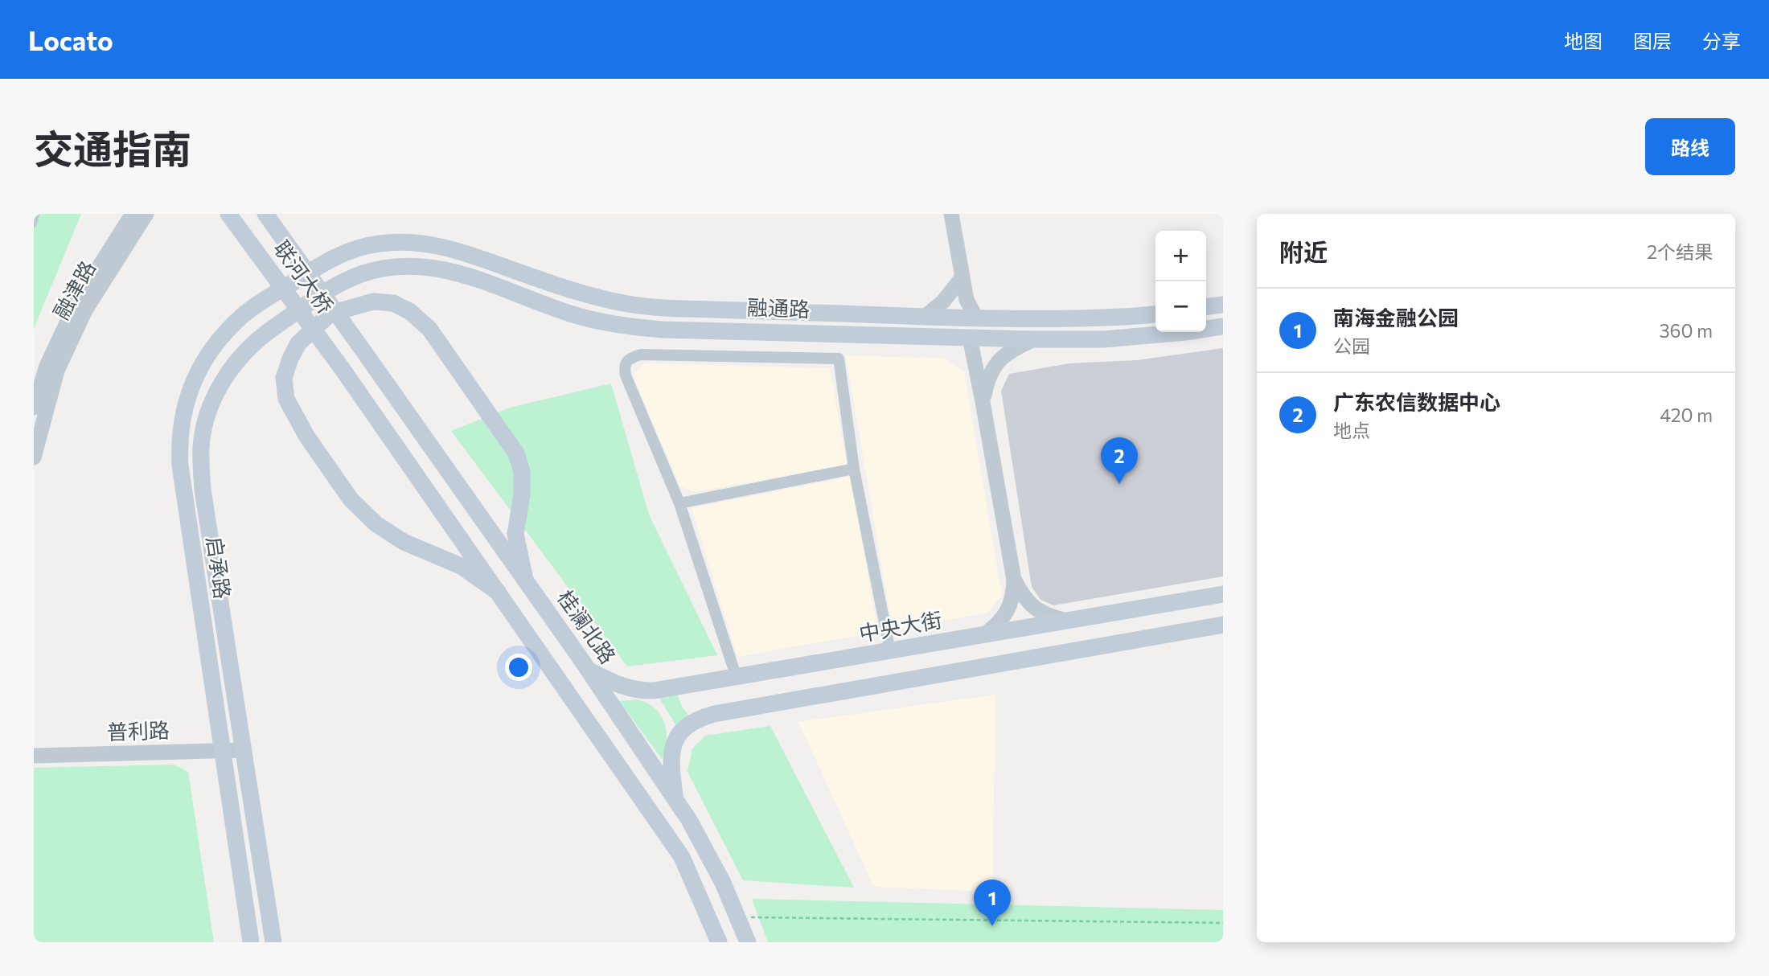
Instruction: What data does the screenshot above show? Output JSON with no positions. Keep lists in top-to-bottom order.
{
  "streets": {
    "main road": [
      "联河大桥",
      "融通路",
      "启承路",
      "桂澜北路",
      "中央大街"
    ],
    "street": ["融津路", "普利路"]
  },
  "crossings": [
    ["联河大桥", "桂澜北路"],
    ["融通路", "启承路"],
    ["启承路", "普利路"],
    ["桂澜北路", "中央大街"]
  ],
  "page": {
    "header": "Locato",
    "nav": ["地图", "图层", "分享"],
    "title": "交通指南",
    "buttons": "路线",
    "heading": ["附近", "2个结果"],
    "map_buttons": ["+", "−"],
    "list": [
      {
        "mark": "1",
        "name": "南海金融公园",
        "note": "公园",
        "value": "360 m"
      },
      {
        "mark": "2",
        "name": "广东农信数据中心",
        "note": "地点",
        "value": "420 m"
      }
    ],
    "pins": ["2", "1"]
  }
}
